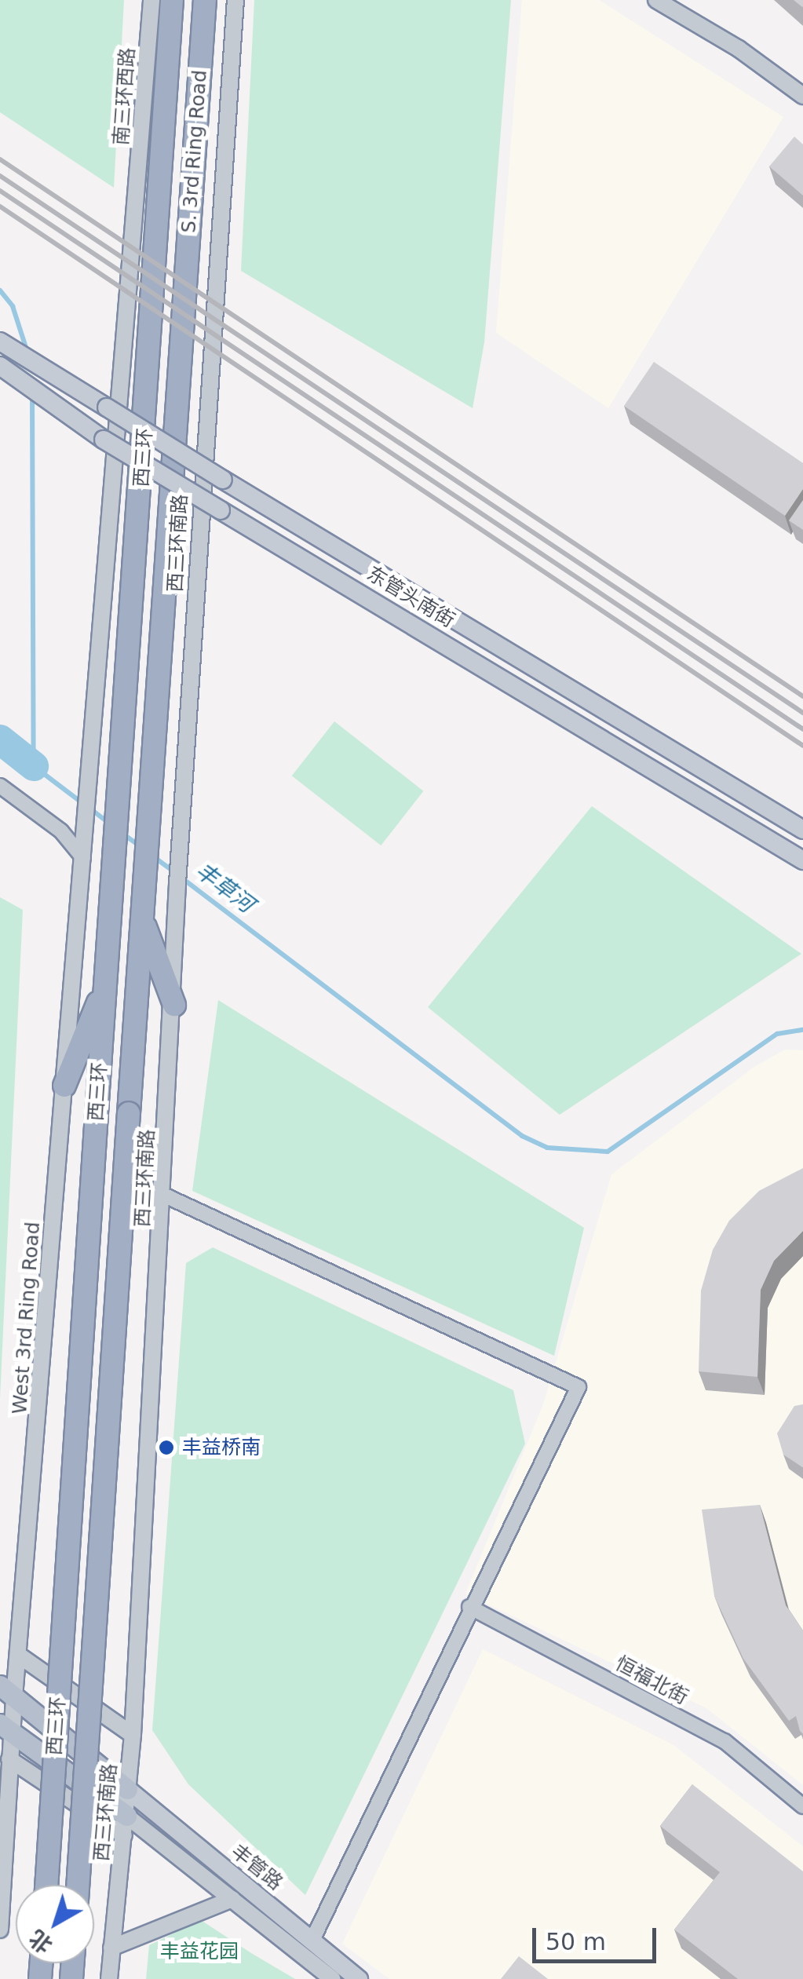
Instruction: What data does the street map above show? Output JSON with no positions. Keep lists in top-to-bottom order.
{
  "streets": {
    "highway": ["S. 3rd Ring Road", "西三环"],
    "main road": ["东管头南街", "丰管路"],
    "street": [
      "南三环西路",
      "西三环南路",
      "West 3rd Ring Road",
      "恒福北街"
    ]
  },
  "crossings": [
    ["S. 3rd Ring Road", "西三环"],
    ["西三环南路", "丰管路"],
    ["West 3rd Ring Road", "丰管路"]
  ],
  "water": ["丰草河"],
  "parks": ["丰益花园"],
  "places": ["丰益桥南"],
  "scale_bar": "50 m",
  "north": "bottom left"
}
